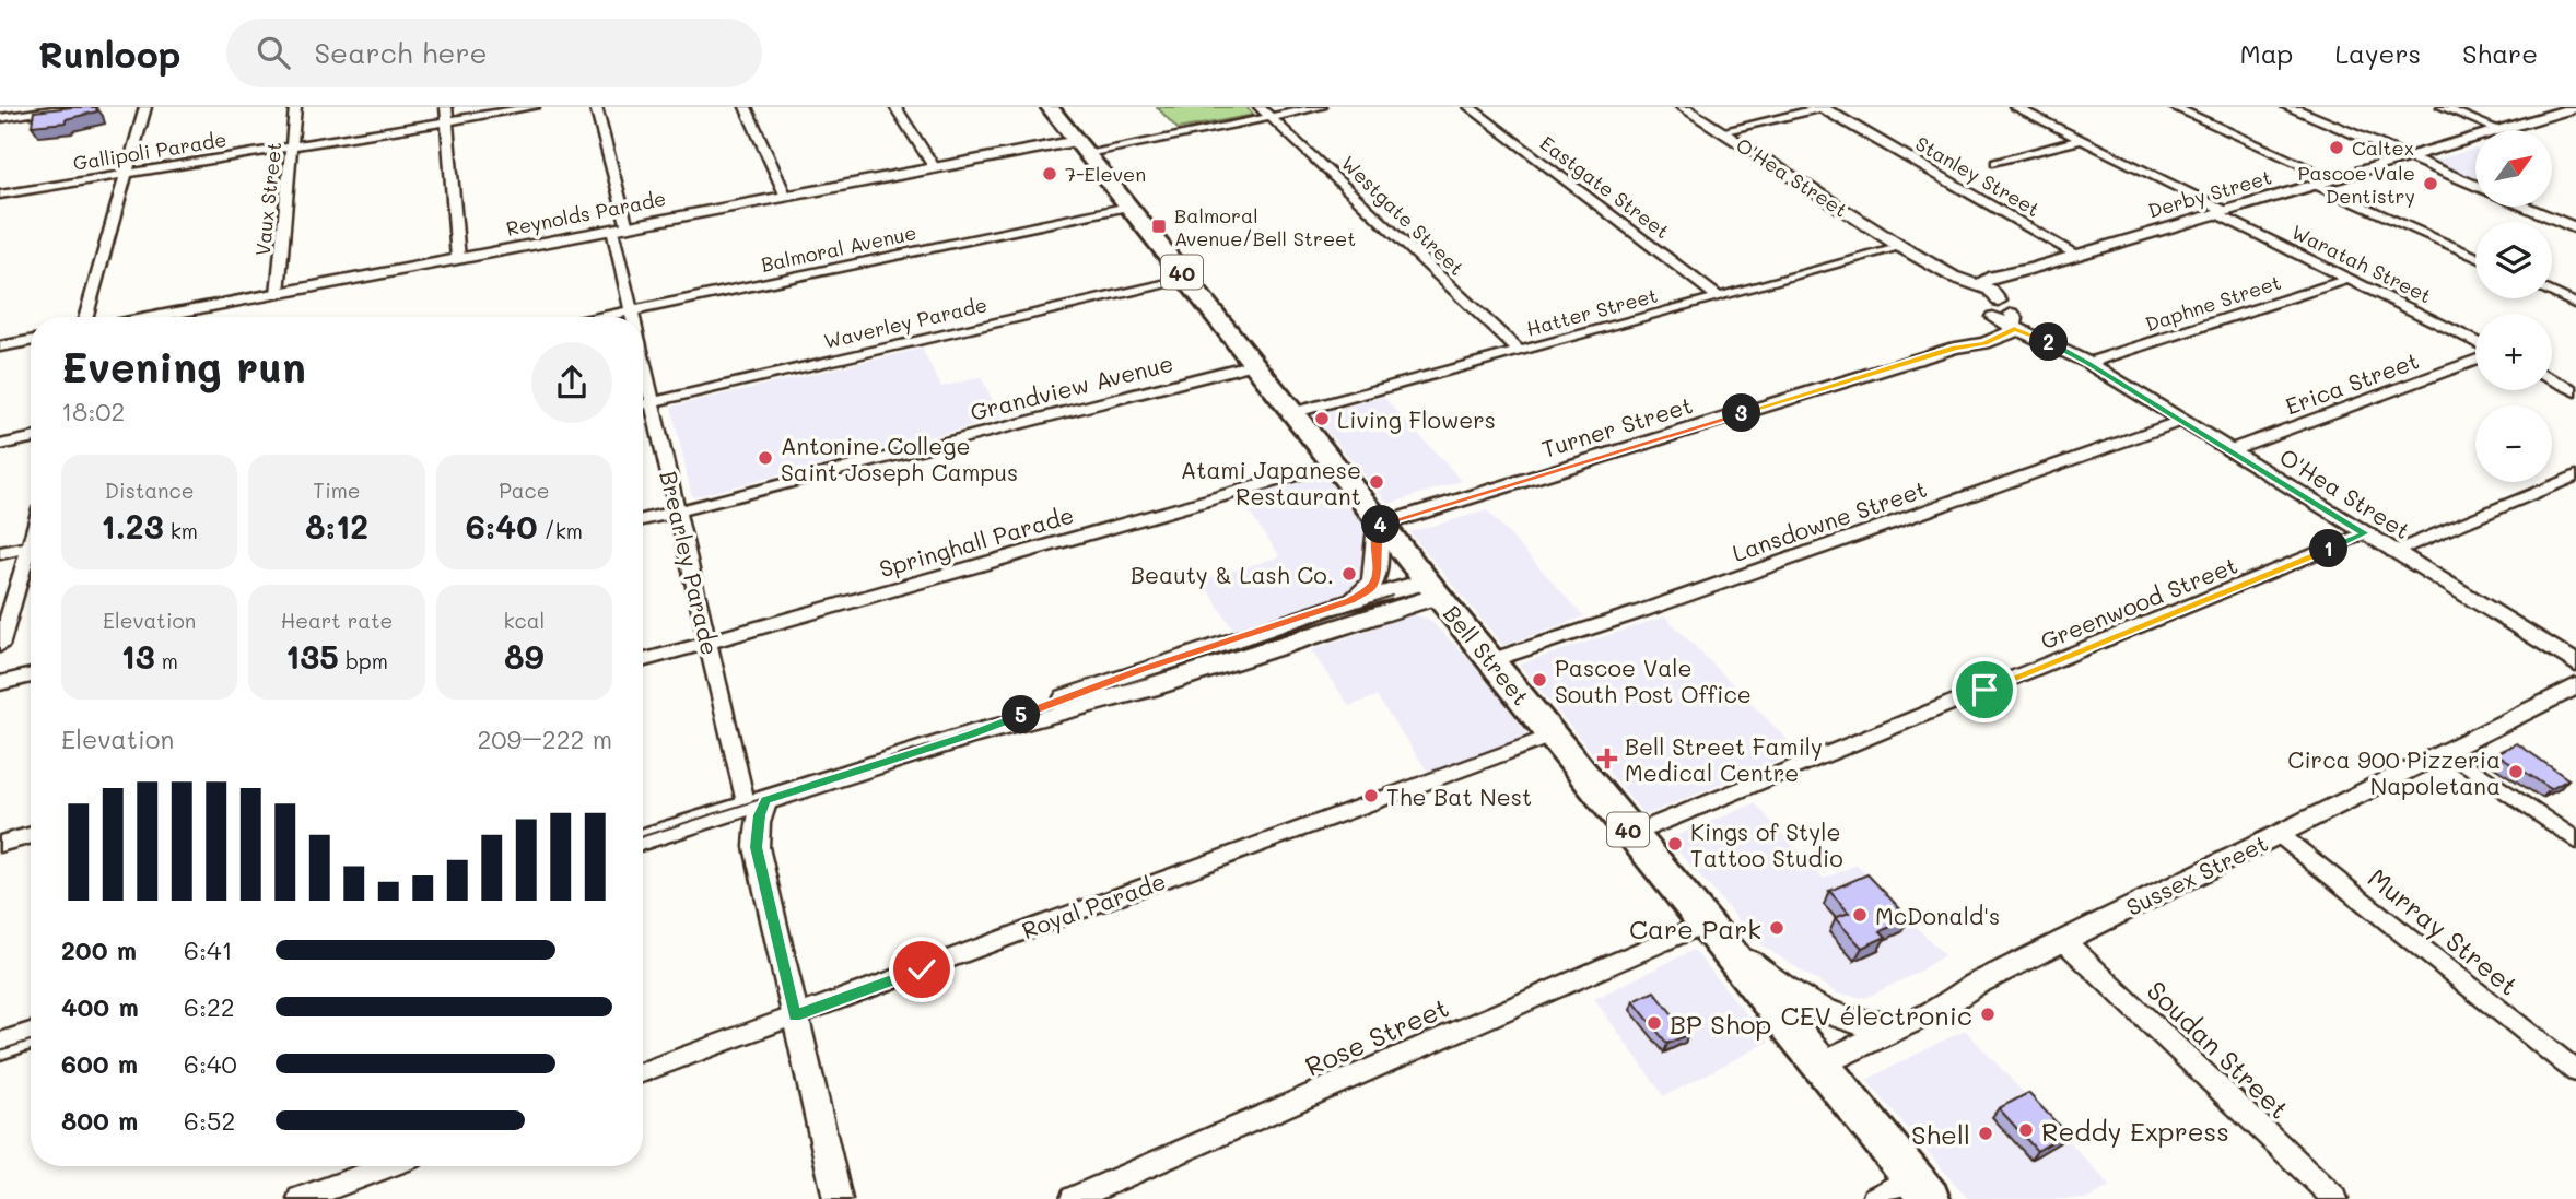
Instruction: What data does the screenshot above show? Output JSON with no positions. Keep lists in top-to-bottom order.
{
  "streets": {
    "highway": ["40", "Bell Street"],
    "street": [
      "Gallipoli Parade",
      "Stanley Street",
      "O'Hea Street",
      "Eastgate Street",
      "Derby Street",
      "Vaux Street",
      "Reynolds Parade",
      "Westgate Street",
      "Balmoral Avenue",
      "Waratah Street",
      "Daphne Street",
      "Hatter Street",
      "Waverley Parade",
      "Erica Street",
      "Grandview Avenue",
      "Turner Street",
      "Lansdowne Street",
      "Springhall Parade",
      "Brearley Parade",
      "Greenwood Street",
      "Sussex Street",
      "Royal Parade",
      "Murray Street",
      "Rose Street",
      "Soudan Street"
    ]
  },
  "crossings": [
    ["Gallipoli Parade", "Vaux Street"],
    ["Stanley Street", "Derby Street"],
    ["O'Hea Street", "Derby Street"],
    ["O'Hea Street", "Daphne Street"],
    ["O'Hea Street", "Hatter Street"],
    ["O'Hea Street", "Erica Street"],
    ["O'Hea Street", "Turner Street"],
    ["O'Hea Street", "Lansdowne Street"],
    ["O'Hea Street", "Greenwood Street"],
    ["Eastgate Street", "Hatter Street"],
    ["Derby Street", "Waratah Street"],
    ["Vaux Street", "Reynolds Parade"],
    ["Reynolds Parade", "Brearley Parade"],
    ["Reynolds Parade", "Bell Street"],
    ["Westgate Street", "Hatter Street"],
    ["Balmoral Avenue", "Brearley Parade"],
    ["Balmoral Avenue", "Bell Street"],
    ["Waratah Street", "Daphne Street"],
    ["Hatter Street", "Bell Street"],
    ["Waverley Parade", "Brearley Parade"],
    ["Waverley Parade", "Bell Street"],
    ["Grandview Avenue", "Brearley Parade"],
    ["Grandview Avenue", "Bell Street"],
    ["Turner Street", "Bell Street"],
    ["Lansdowne Street", "Bell Street"],
    ["Springhall Parade", "Brearley Parade"],
    ["Springhall Parade", "Bell Street"],
    ["Brearley Parade", "Royal Parade"],
    ["Greenwood Street", "Bell Street"],
    ["Bell Street", "Sussex Street"],
    ["Bell Street", "Royal Parade"],
    ["Bell Street", "Rose Street"],
    ["Sussex Street", "Murray Street"],
    ["Sussex Street", "Soudan Street"]
  ],
  "places": {
    "other": [
      "Caltex",
      "7-Eleven",
      "Pascoe Vale Dentistry",
      "Living Flowers",
      "Antonine College Saint Joseph Campus",
      "Atami Japanese Restaurant",
      "Beauty & Lash Co.",
      "Pascoe Vale South Post Office",
      "Circa 900 Pizzeria Napoletana",
      "The Bat Nest",
      "Kings of Style Tattoo Studio",
      "McDonald's",
      "Care Park",
      "CEV électronic",
      "BP Shop",
      "Reddy Express",
      "Shell"
    ],
    "transit": ["Balmoral Avenue/Bell Street"],
    "health": ["Bell Street Family Medical Centre"]
  },
  "north": "top right",
  "page": {
    "header": "Runloop",
    "search": "Search here",
    "nav": ["Map", "Layers", "Share"],
    "map_buttons": ["+", "−"],
    "heading": ["Evening run", "18:02"],
    "pins": [
      "2",
      "3",
      "4",
      "1",
      "5"
    ],
    "stats": [
      ["Distance", "1.23 km"],
      ["Time", "8:12"],
      ["Pace", "6:40 /km"],
      ["Elevation", "13 m"],
      ["Heart rate", "135 bpm"],
      ["kcal", "89"]
    ],
    "chart": ["Elevation", "209–222 m"],
    "list": [
      {
        "name": "200 m",
        "note": "6:41"
      },
      {
        "name": "400 m",
        "note": "6:22"
      },
      {
        "name": "600 m",
        "note": "6:40"
      },
      {
        "name": "800 m",
        "note": "6:52"
      }
    ]
  }
}
